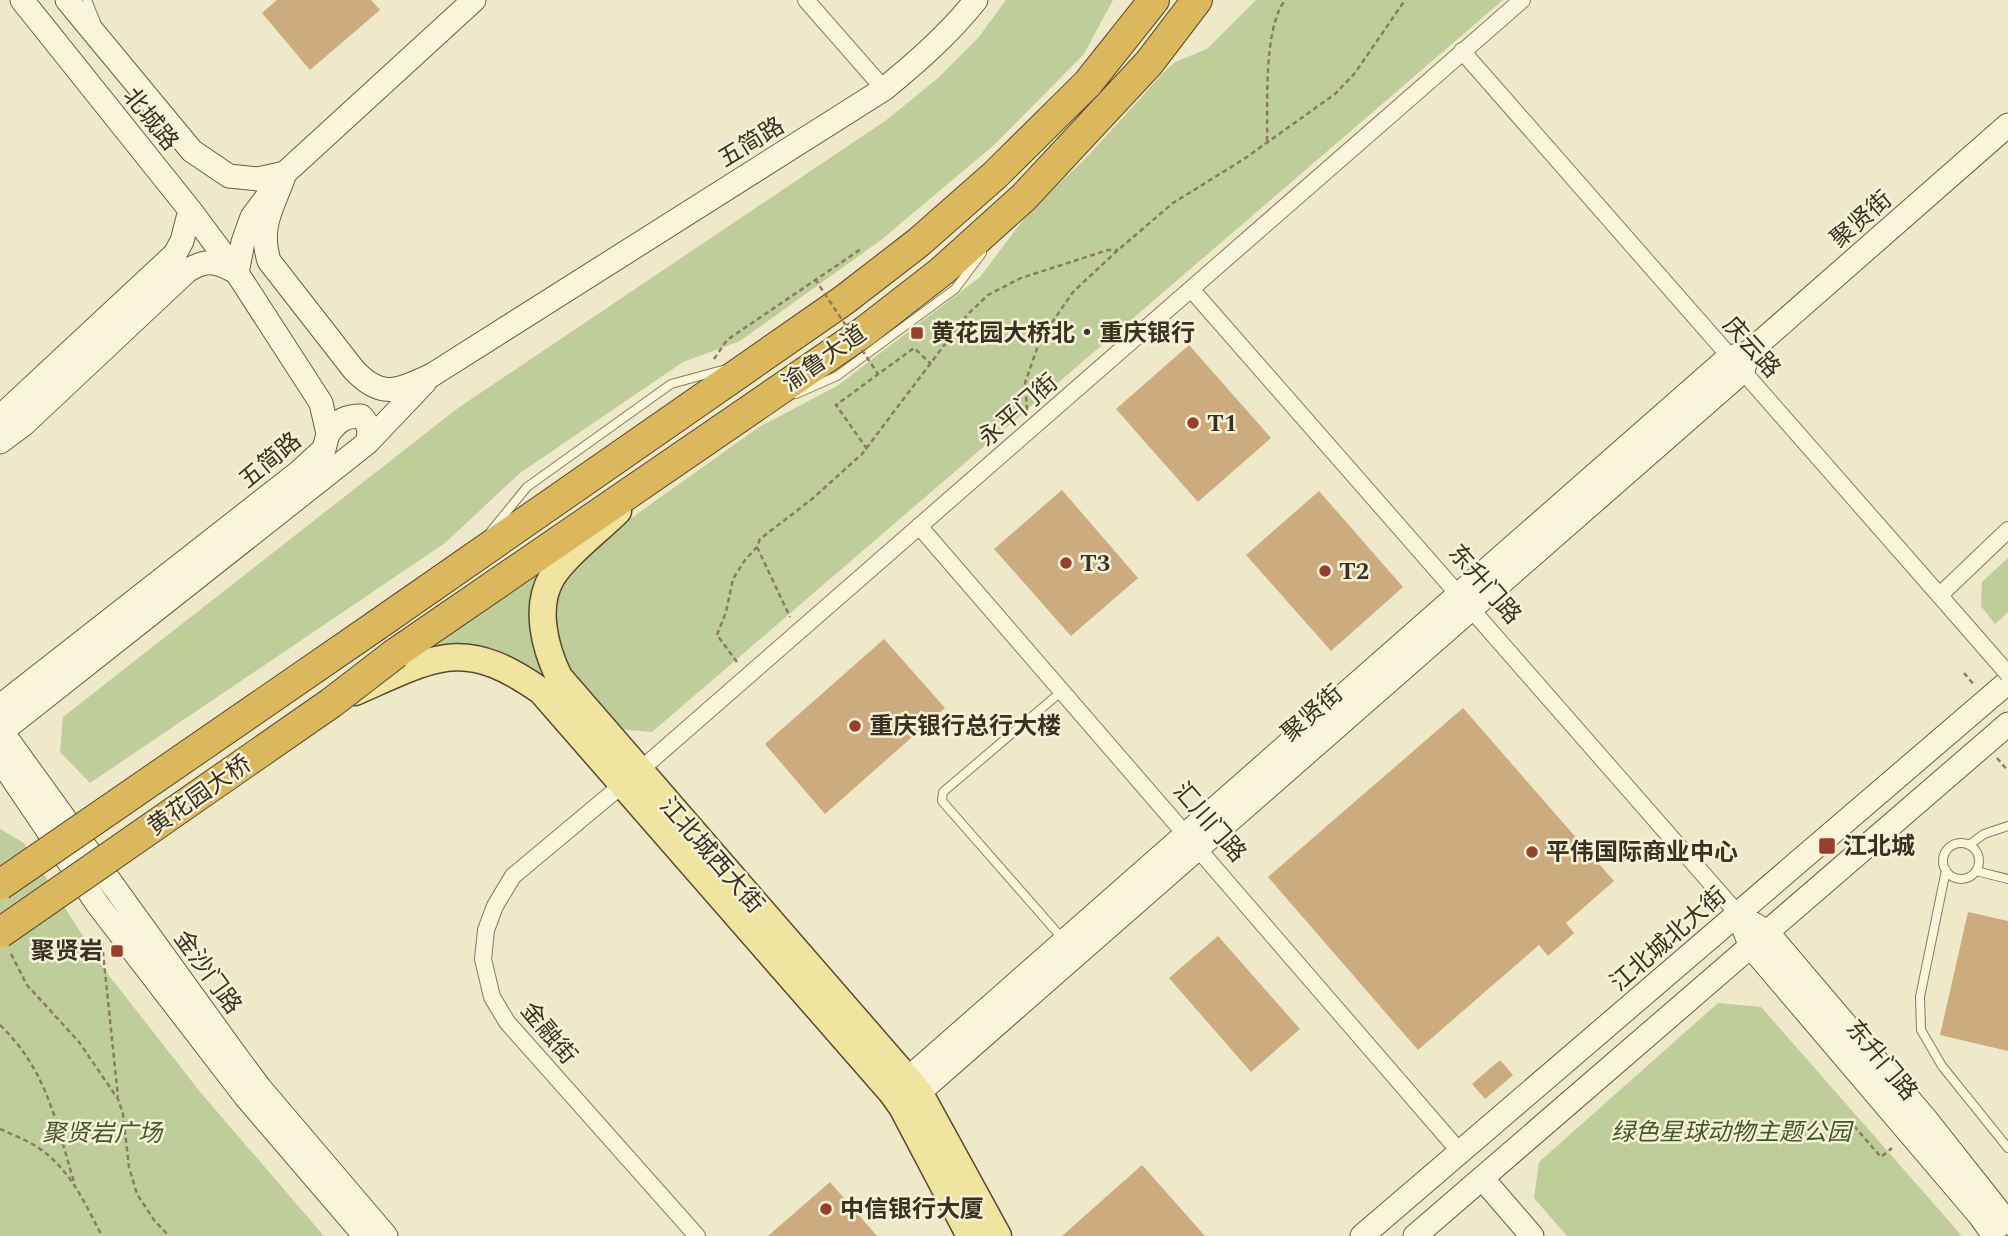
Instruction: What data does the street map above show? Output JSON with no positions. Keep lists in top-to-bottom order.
{
  "streets": {
    "highway": ["渝鲁大道", "黄花园大桥"],
    "main road": [
      "北城路",
      "五简路",
      "聚贤街",
      "东升门路",
      "江北城西大街",
      "江北城北大街",
      "金沙门路"
    ],
    "street": [
      "庆云路",
      "永平门街",
      "汇川门路",
      "金融街"
    ]
  },
  "crossings": [
    ["北城路", "五简路"],
    ["五简路", "金沙门路"],
    ["聚贤街", "庆云路"],
    ["聚贤街", "东升门路"],
    ["聚贤街", "汇川门路"],
    ["聚贤街", "江北城西大街"],
    ["庆云路", "永平门街"],
    ["渝鲁大道", "黄花园大桥"],
    ["渝鲁大道", "江北城西大街"],
    ["永平门街", "东升门路"],
    ["永平门街", "汇川门路"],
    ["永平门街", "江北城西大街"],
    ["永平门街", "金融街"],
    ["东升门路", "江北城北大街"],
    ["黄花园大桥", "江北城西大街"],
    ["汇川门路", "江北城北大街"],
    ["江北城西大街", "金融街"]
  ],
  "parks": ["绿色星球动物主题公园", "聚贤岩广场"],
  "places": {
    "transit": ["黄花园大桥北‧重庆银行", "江北城", "聚贤岩"],
    "other": [
      "T1",
      "T3",
      "T2",
      "重庆银行总行大楼",
      "平伟国际商业中心",
      "中信银行大厦"
    ]
  }
}
